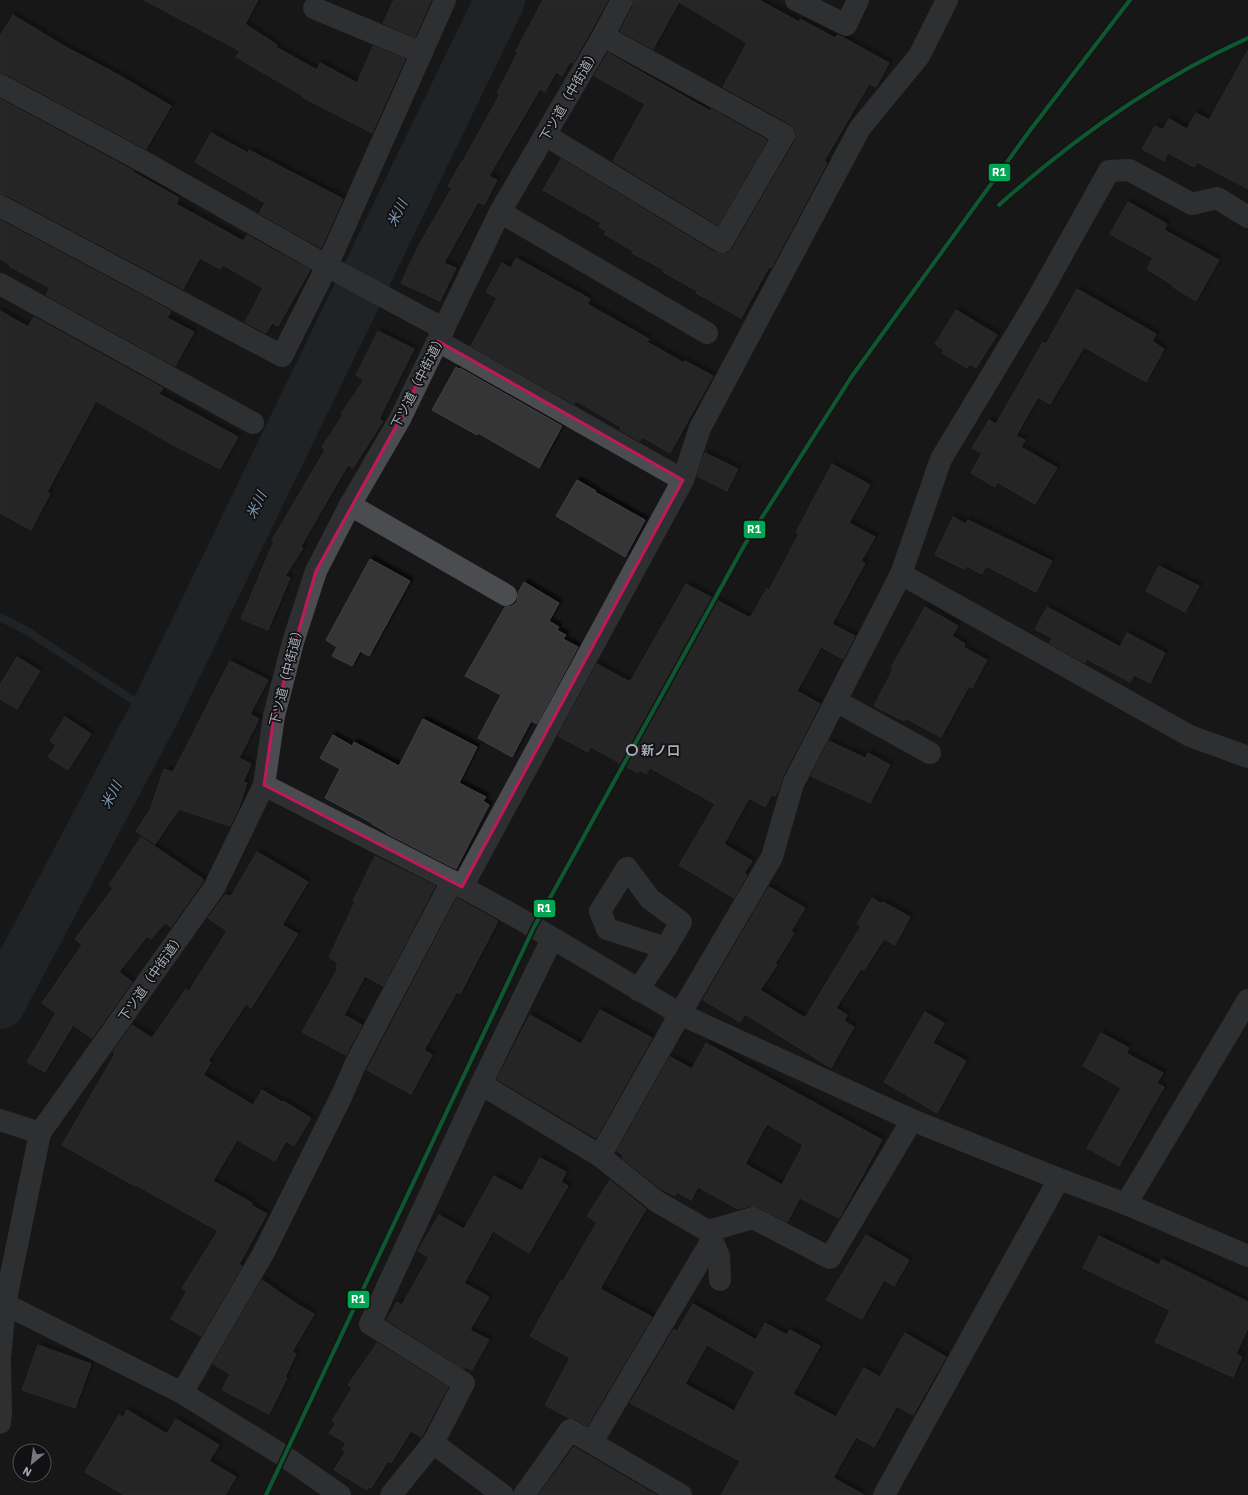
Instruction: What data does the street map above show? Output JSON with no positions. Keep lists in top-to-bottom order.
{
  "streets": {
    "street": ["下ツ道（中街道）"]
  },
  "water": ["米川"],
  "places": ["新ノ口"],
  "lines": ["transit line R1"],
  "north": "bottom left"
}
